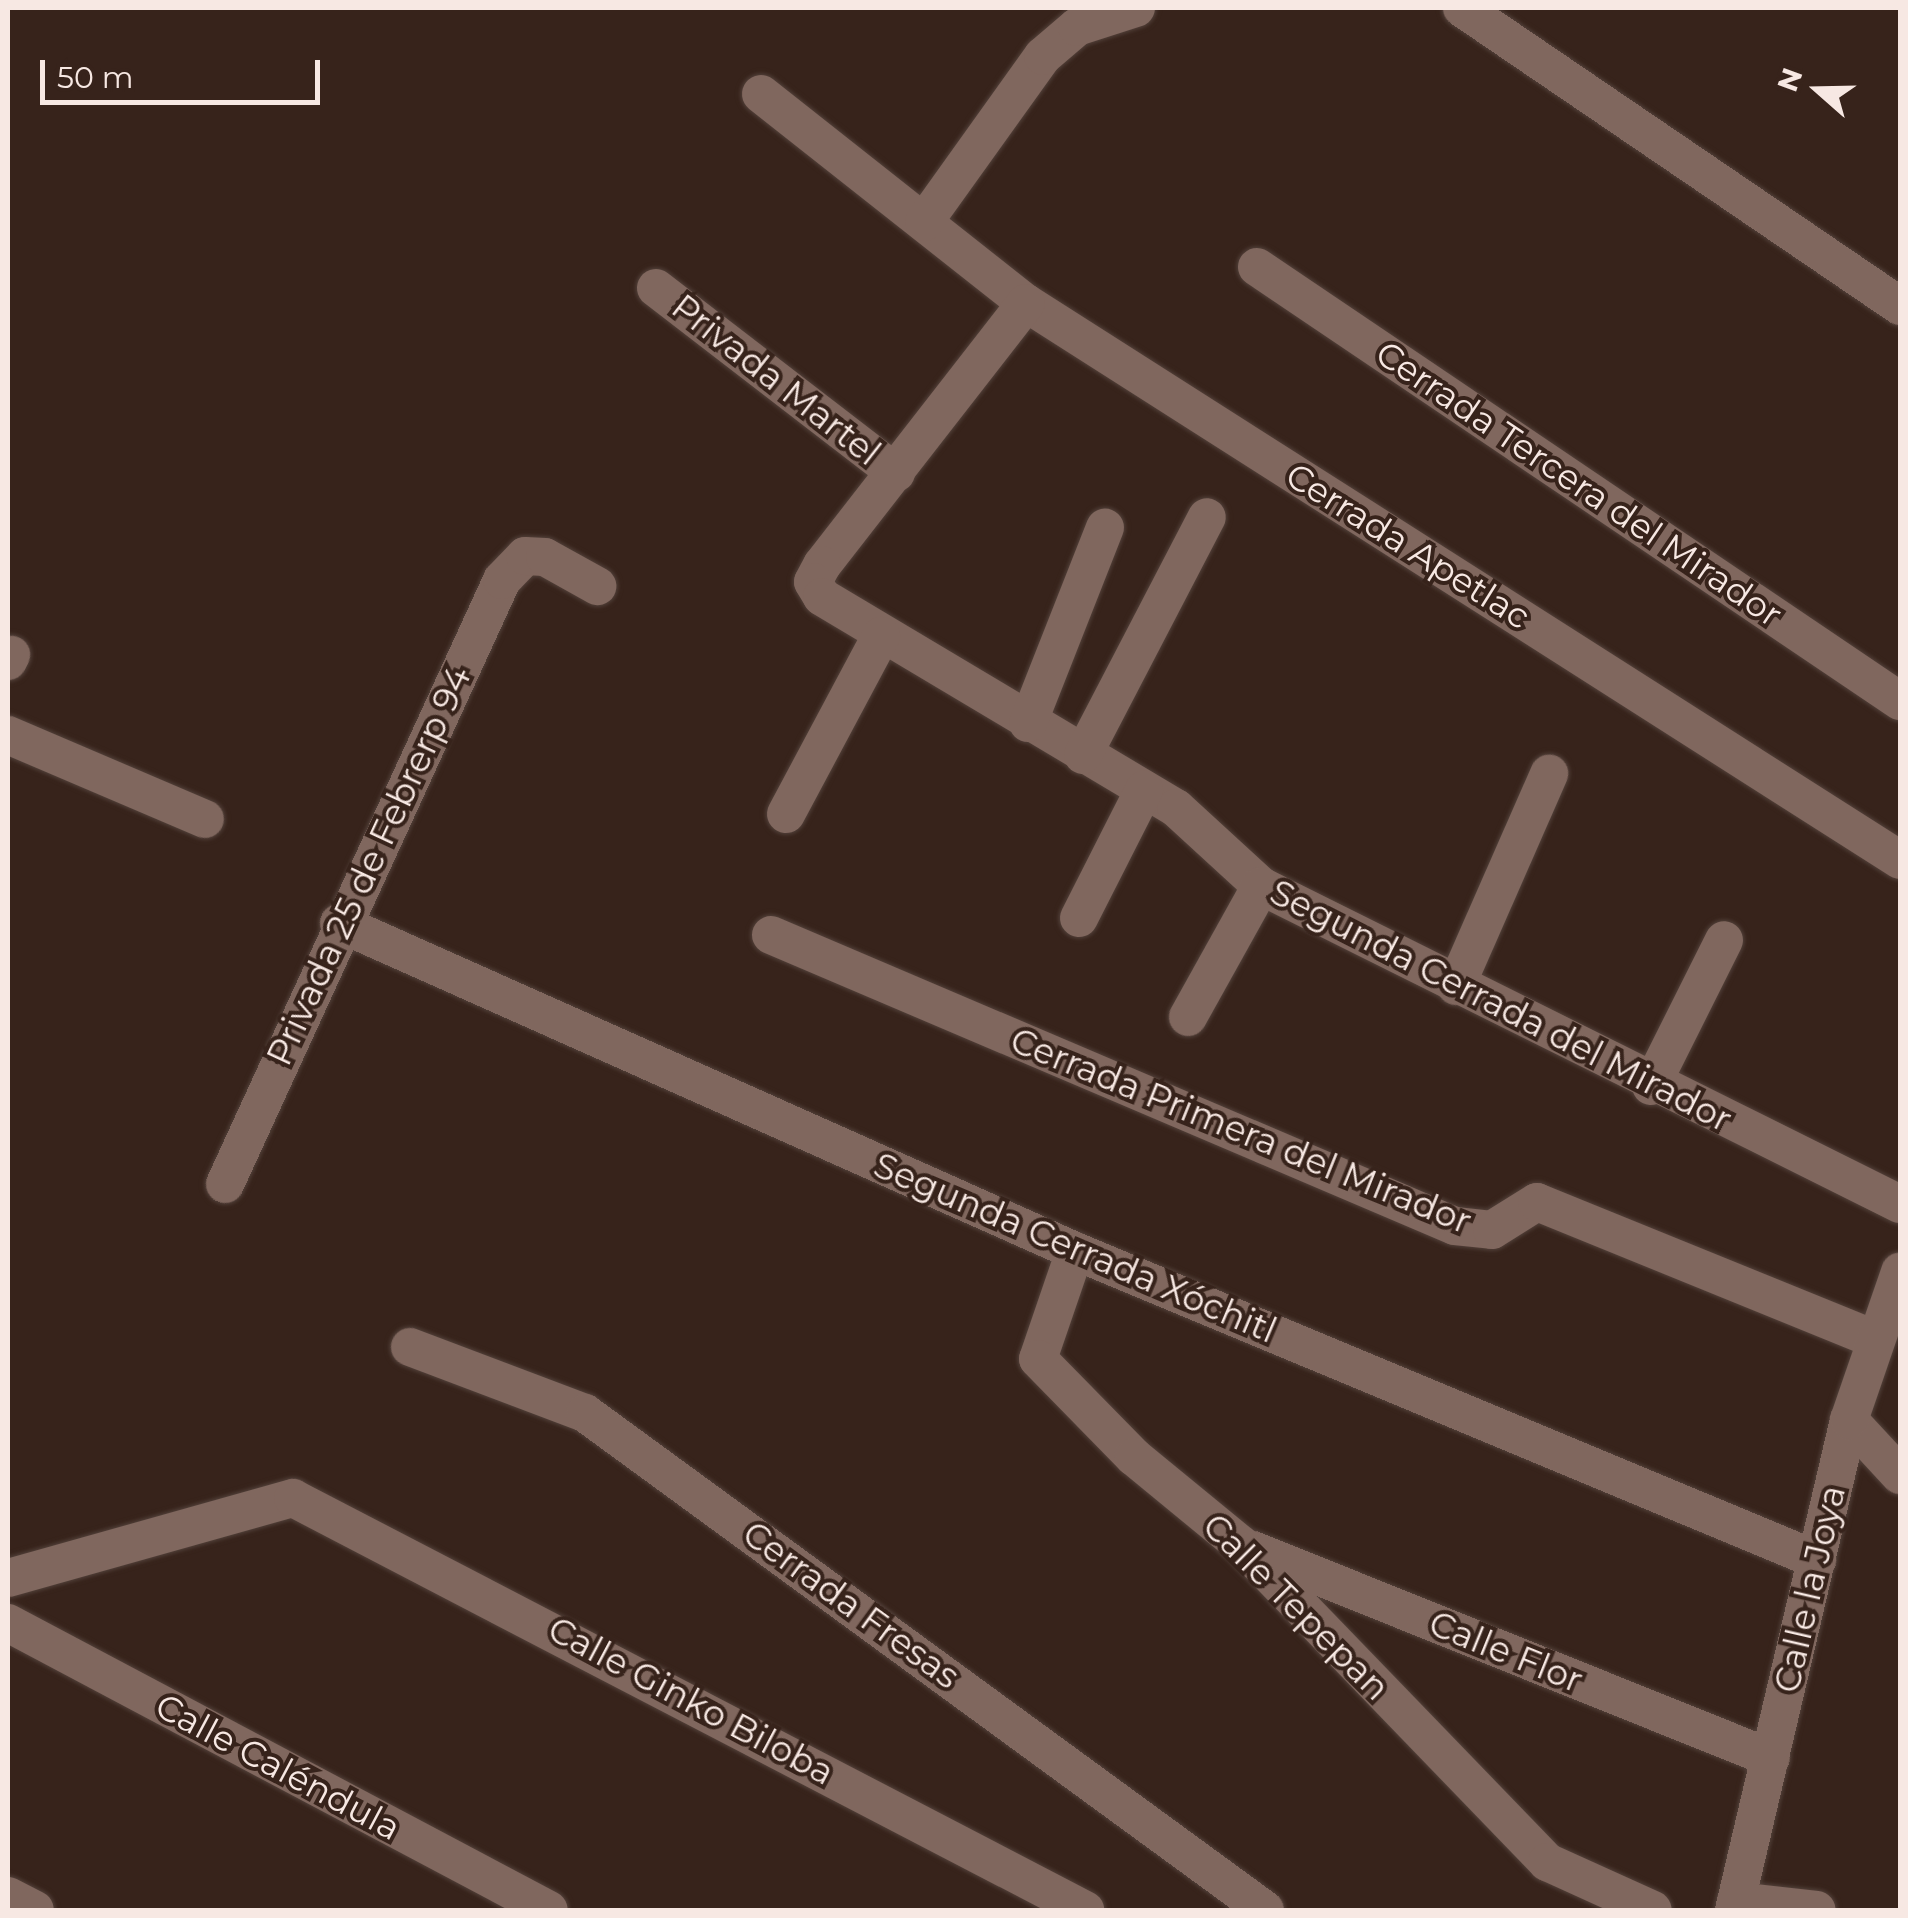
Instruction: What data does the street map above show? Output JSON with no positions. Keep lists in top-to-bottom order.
{
  "streets": {
    "street": [
      "Privada Martel",
      "Cerrada Tercera del Mirador",
      "Cerrada Apetlac",
      "Privada 25 de Febrerp 94",
      "Segunda Cerrada del Mirador",
      "Cerrada Primera del Mirador",
      "Segunda Cerrada Xóchitl",
      "Calle la Joya",
      "Cerrada Fresas",
      "Calle Tepepan",
      "Calle Flor",
      "Calle Ginko Biloba",
      "Calle Caléndula"
    ]
  },
  "crossings": [
    ["Privada Martel", "Segunda Cerrada del Mirador"],
    ["Cerrada Apetlac", "Segunda Cerrada del Mirador"],
    ["Privada 25 de Febrerp 94", "Segunda Cerrada Xóchitl"],
    ["Cerrada Primera del Mirador", "Calle la Joya"],
    ["Segunda Cerrada Xóchitl", "Calle la Joya"],
    ["Segunda Cerrada Xóchitl", "Calle Tepepan"],
    ["Calle la Joya", "Calle Flor"],
    ["Calle Tepepan", "Calle Flor"]
  ],
  "scale_bar": "50 m",
  "north": "left"
}
